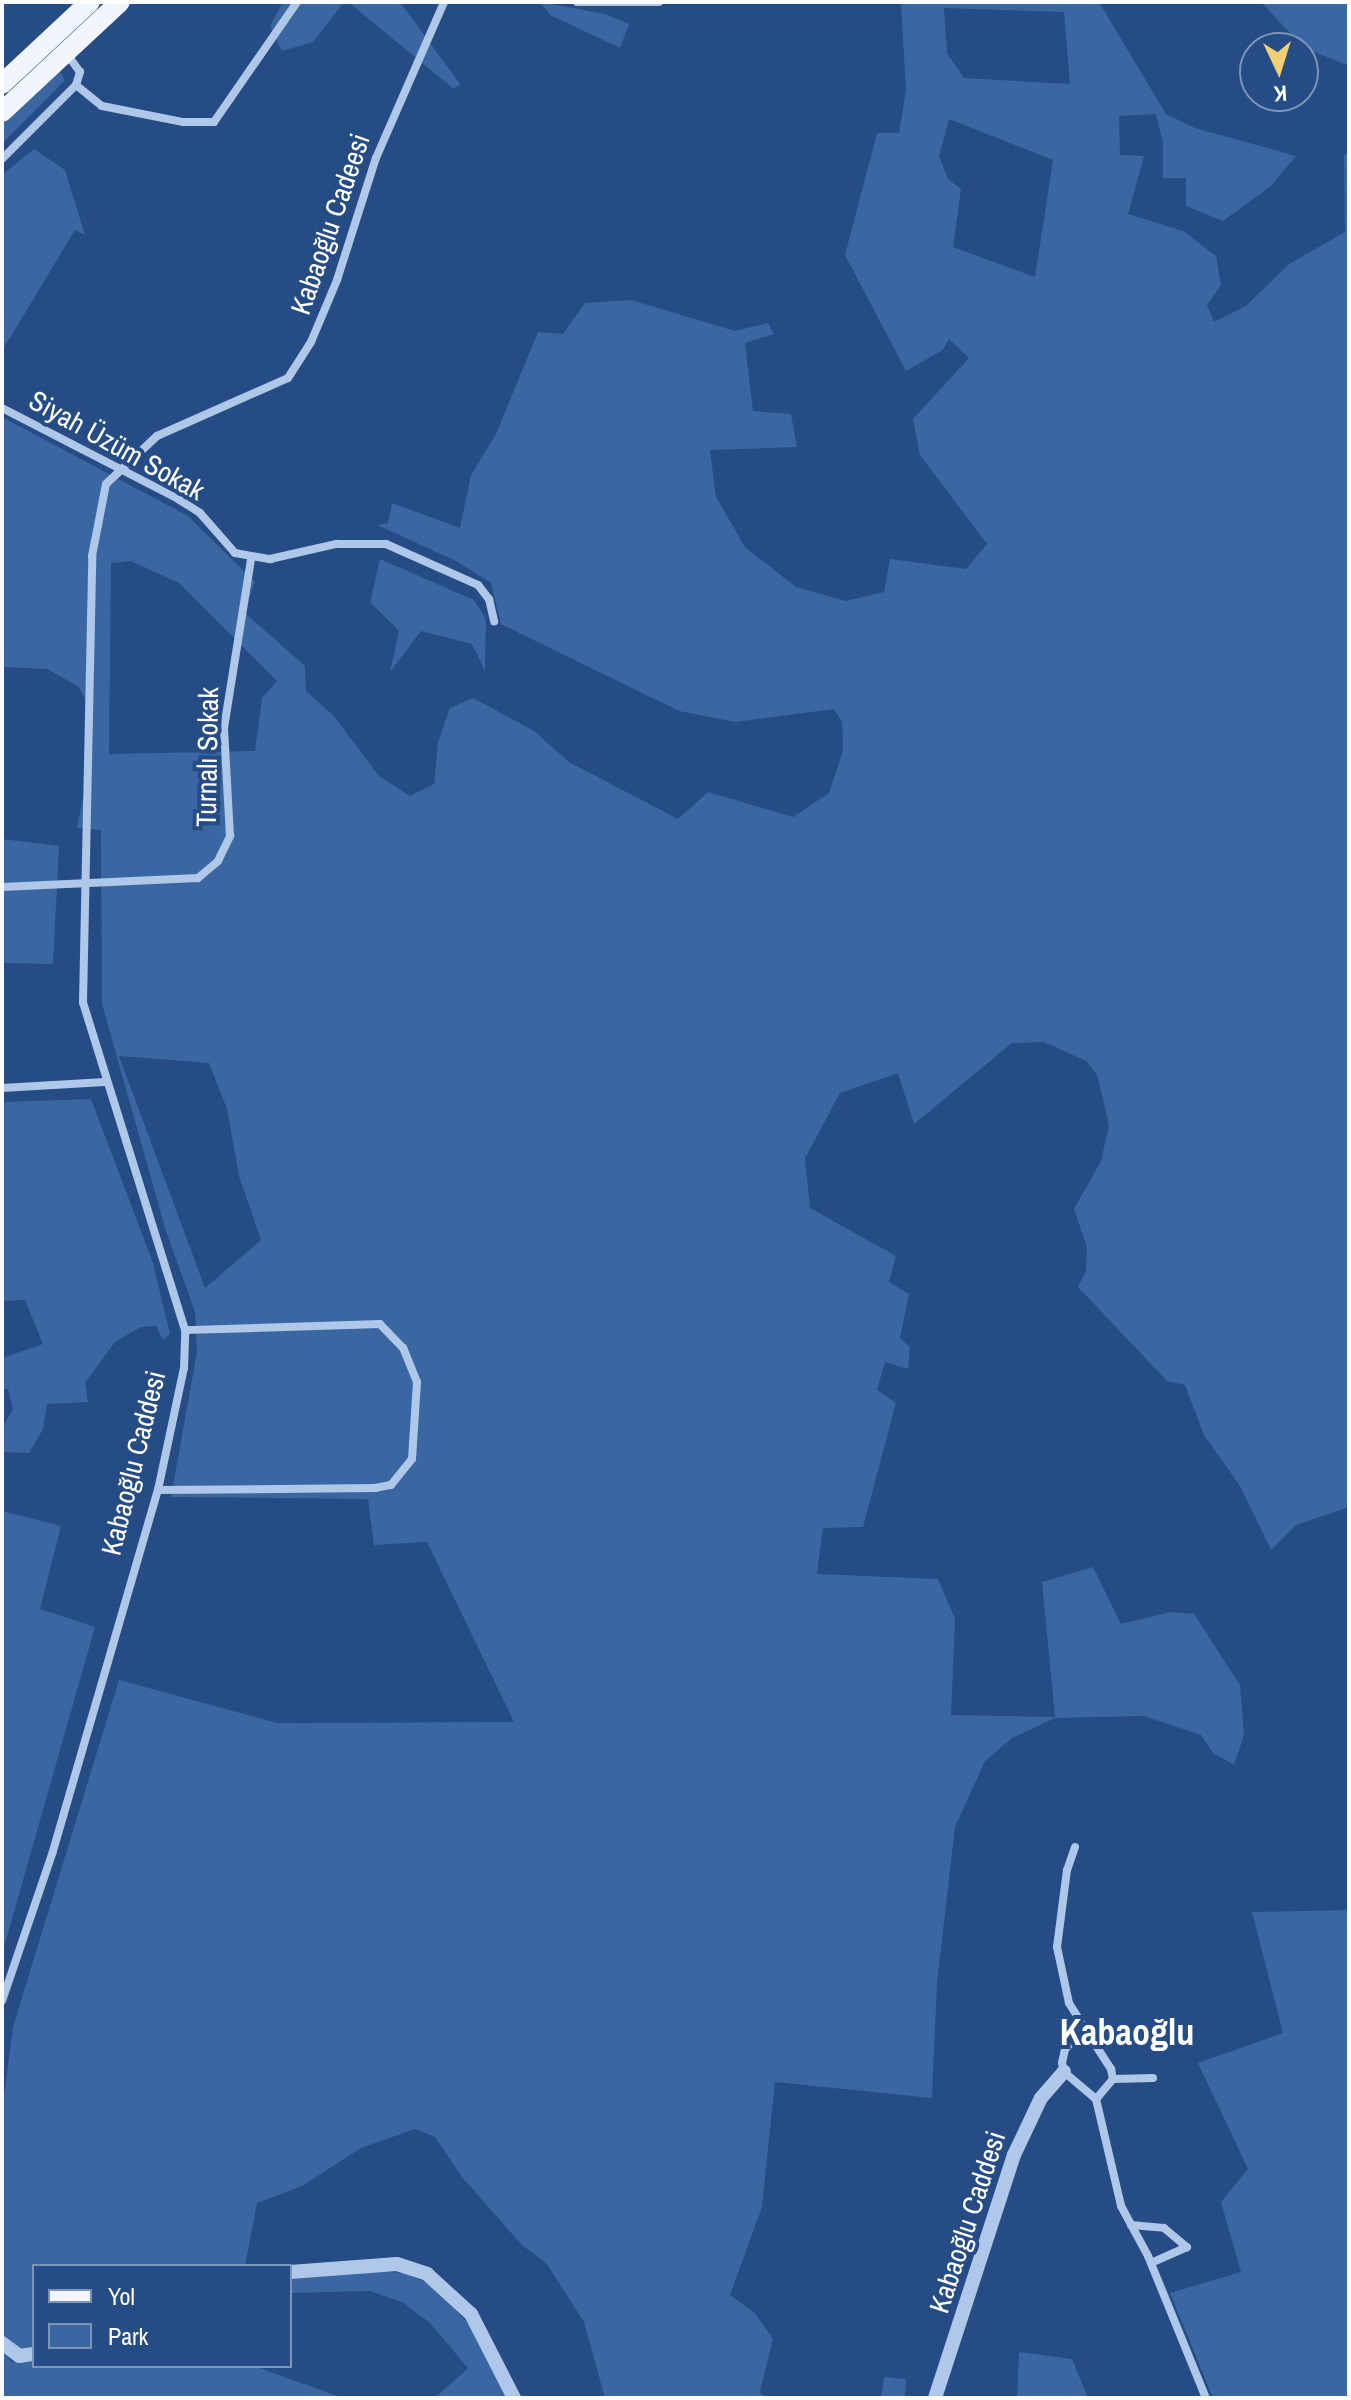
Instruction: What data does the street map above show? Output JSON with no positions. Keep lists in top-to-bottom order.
{
  "streets": {
    "street": [
      "Kabaoğlu Cadeesi",
      "Siyah Üzüm Sokak",
      "Turnalı Sokak",
      "Kabaoğlu Caddesi"
    ]
  },
  "crossings": [
    ["Kabaoğlu Cadeesi", "Siyah Üzüm Sokak"],
    ["Kabaoğlu Cadeesi", "Turnalı Sokak"],
    ["Kabaoğlu Cadeesi", "Kabaoğlu Caddesi"],
    ["Siyah Üzüm Sokak", "Turnalı Sokak"],
    ["Turnalı Sokak", "Kabaoğlu Caddesi"]
  ],
  "districts": ["Kabaoğlu"],
  "legend": ["Yol", "Park"],
  "north": "bottom"
}
